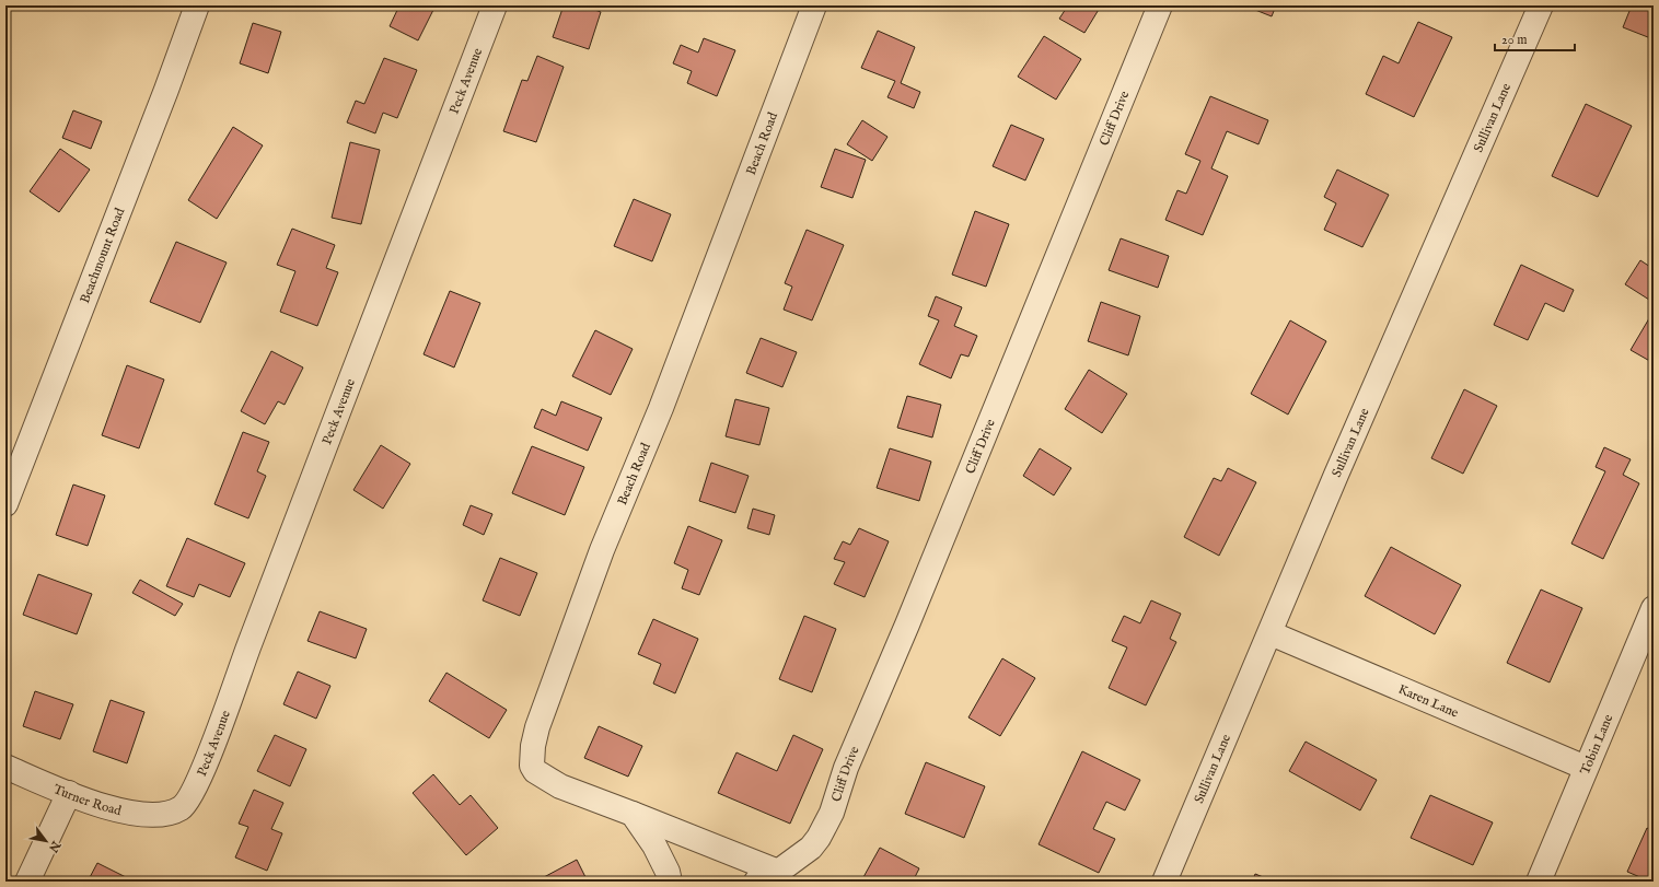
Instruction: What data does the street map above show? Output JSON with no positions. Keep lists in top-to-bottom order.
{
  "streets": {
    "street": [
      "Peck Avenue",
      "Cliff Drive",
      "Sullivan Lane",
      "Beach Road",
      "Beachmount Road",
      "Karen Lane",
      "Tobin Lane",
      "Turner Road"
    ]
  },
  "crossings": [
    ["Peck Avenue", "Turner Road"],
    ["Sullivan Lane", "Karen Lane"],
    ["Karen Lane", "Tobin Lane"]
  ],
  "scale_bar": "20 m",
  "north": "bottom right"
}
